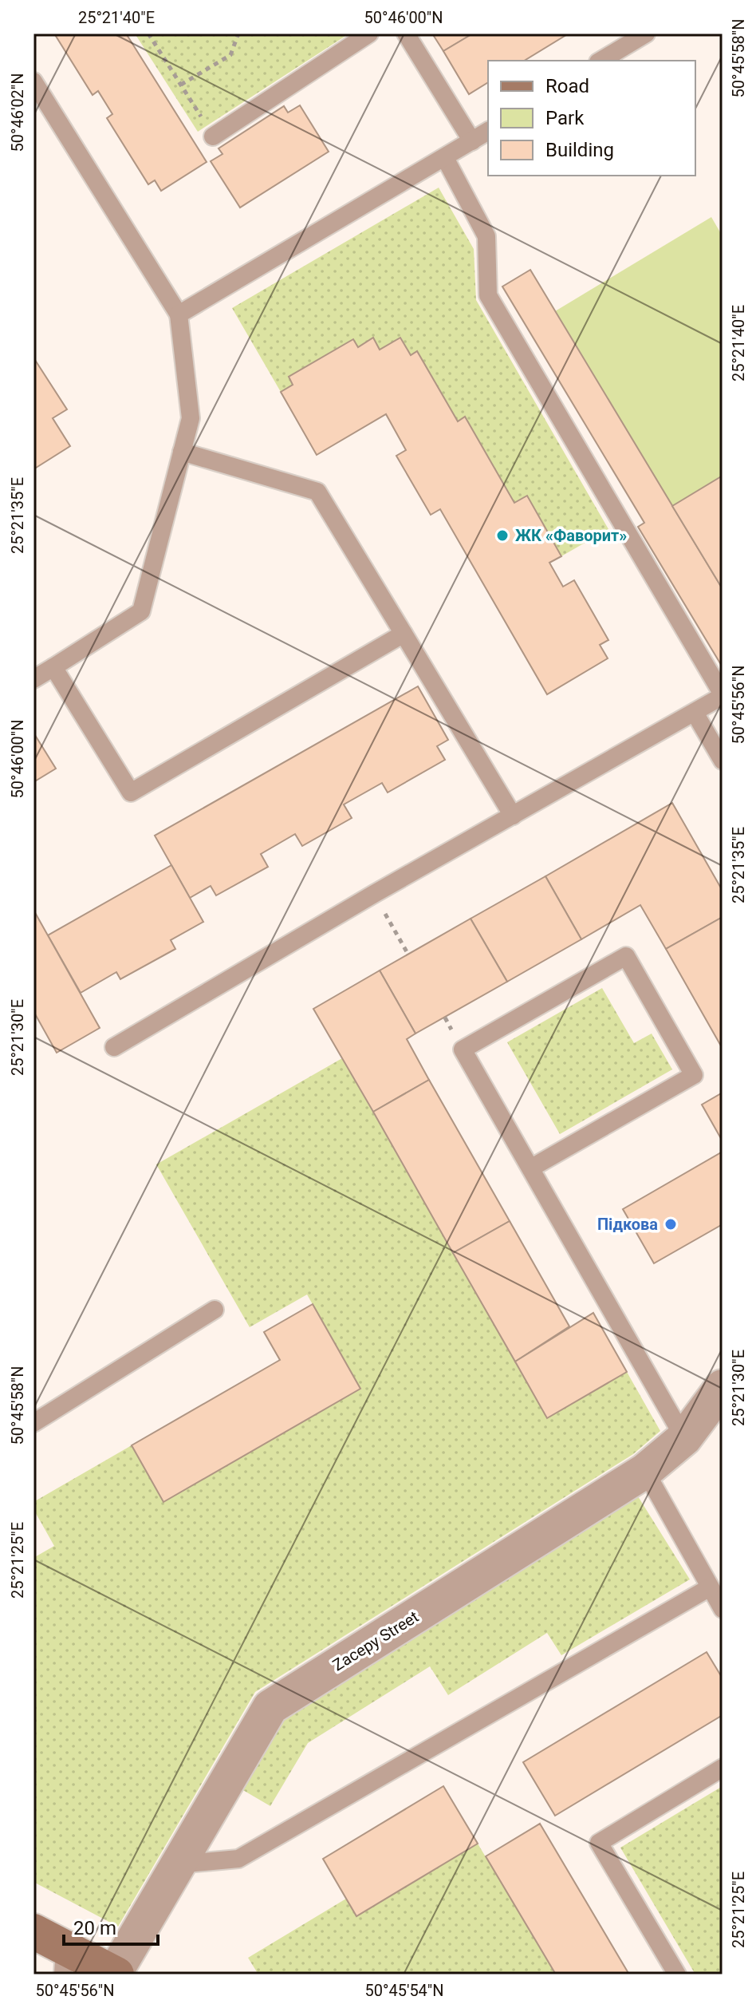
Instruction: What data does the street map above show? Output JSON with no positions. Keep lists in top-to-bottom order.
{
  "streets": {
    "street": ["Zacepy Street"]
  },
  "places": ["ЖК «Фаворит»", "Підкова"],
  "legend": ["Road", "Park", "Building"],
  "scale_bar": "20 m",
  "coordinates": [
    "25°21'40\"E",
    "50°46'00\"N",
    "50°45'58\"N",
    "50°46'02\"N",
    "25°21'35\"E",
    "50°45'56\"N",
    "25°21'30\"E",
    "25°21'25\"E",
    "50°45'54\"N"
  ]
}
